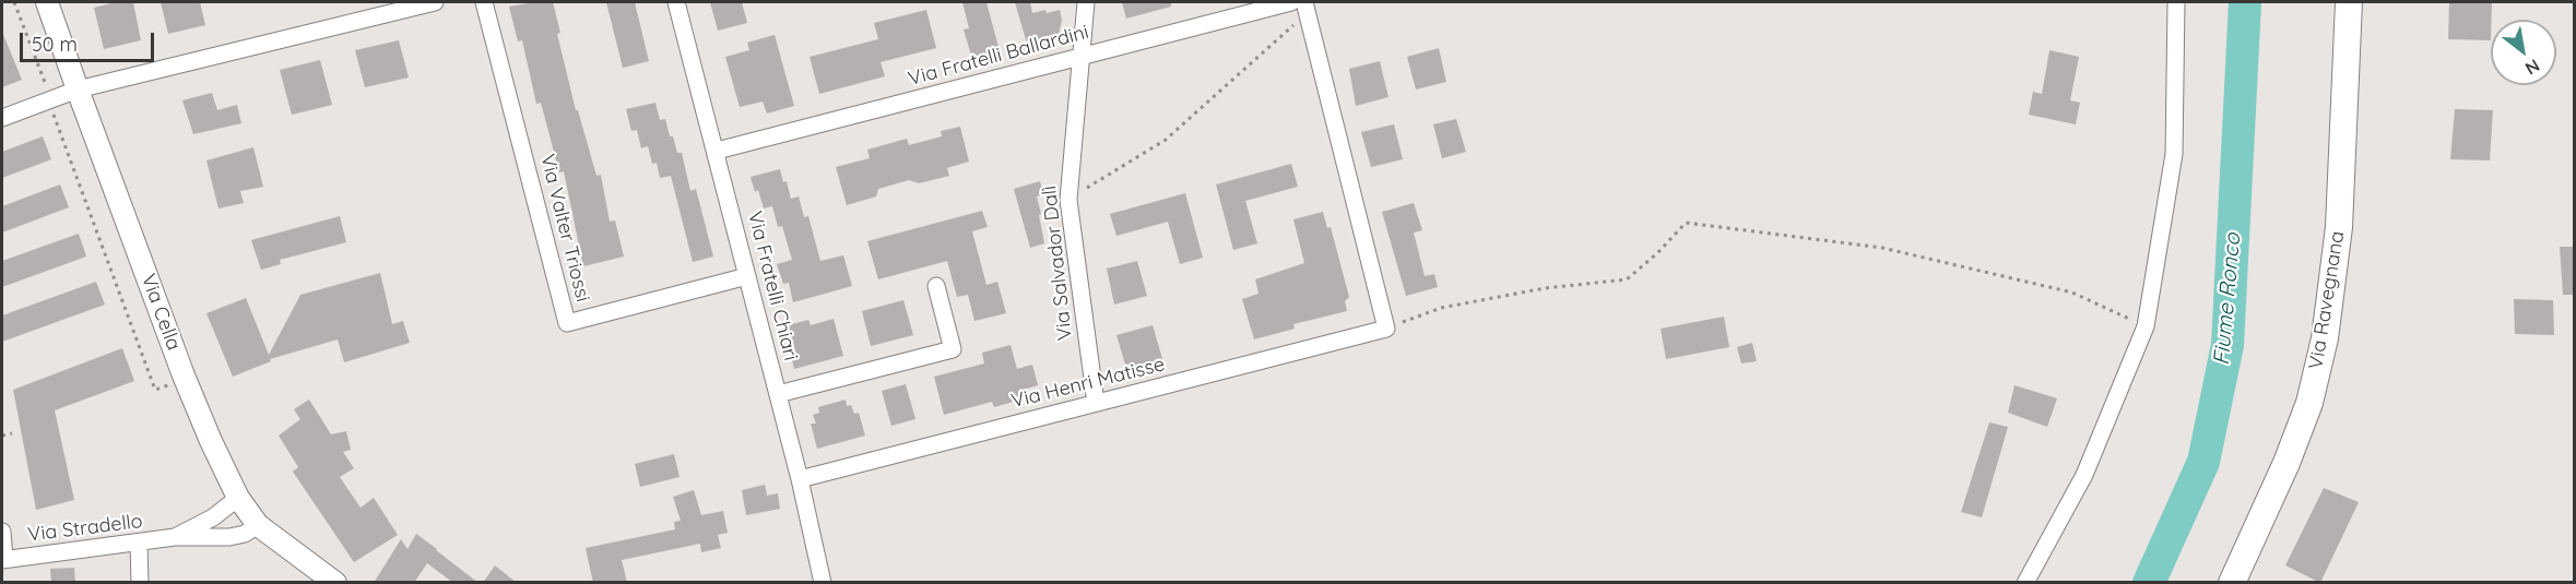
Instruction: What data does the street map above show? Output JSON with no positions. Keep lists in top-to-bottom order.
{
  "streets": {
    "main road": ["Via Ravegnana"],
    "street": [
      "Via Fratelli Ballardini",
      "Via Valter Triossi",
      "Via Salvador Dalì",
      "Via Fratelli Chiari",
      "Via Cella",
      "Via Henri Matisse",
      "Via Stradello"
    ]
  },
  "crossings": [
    ["Via Fratelli Ballardini", "Via Salvador Dalì"],
    ["Via Fratelli Ballardini", "Via Fratelli Chiari"],
    ["Via Valter Triossi", "Via Fratelli Chiari"],
    ["Via Salvador Dalì", "Via Henri Matisse"],
    ["Via Fratelli Chiari", "Via Henri Matisse"],
    ["Via Cella", "Via Stradello"]
  ],
  "water": ["Fiume Ronco"],
  "scale_bar": "50 m",
  "north": "bottom right"
}
